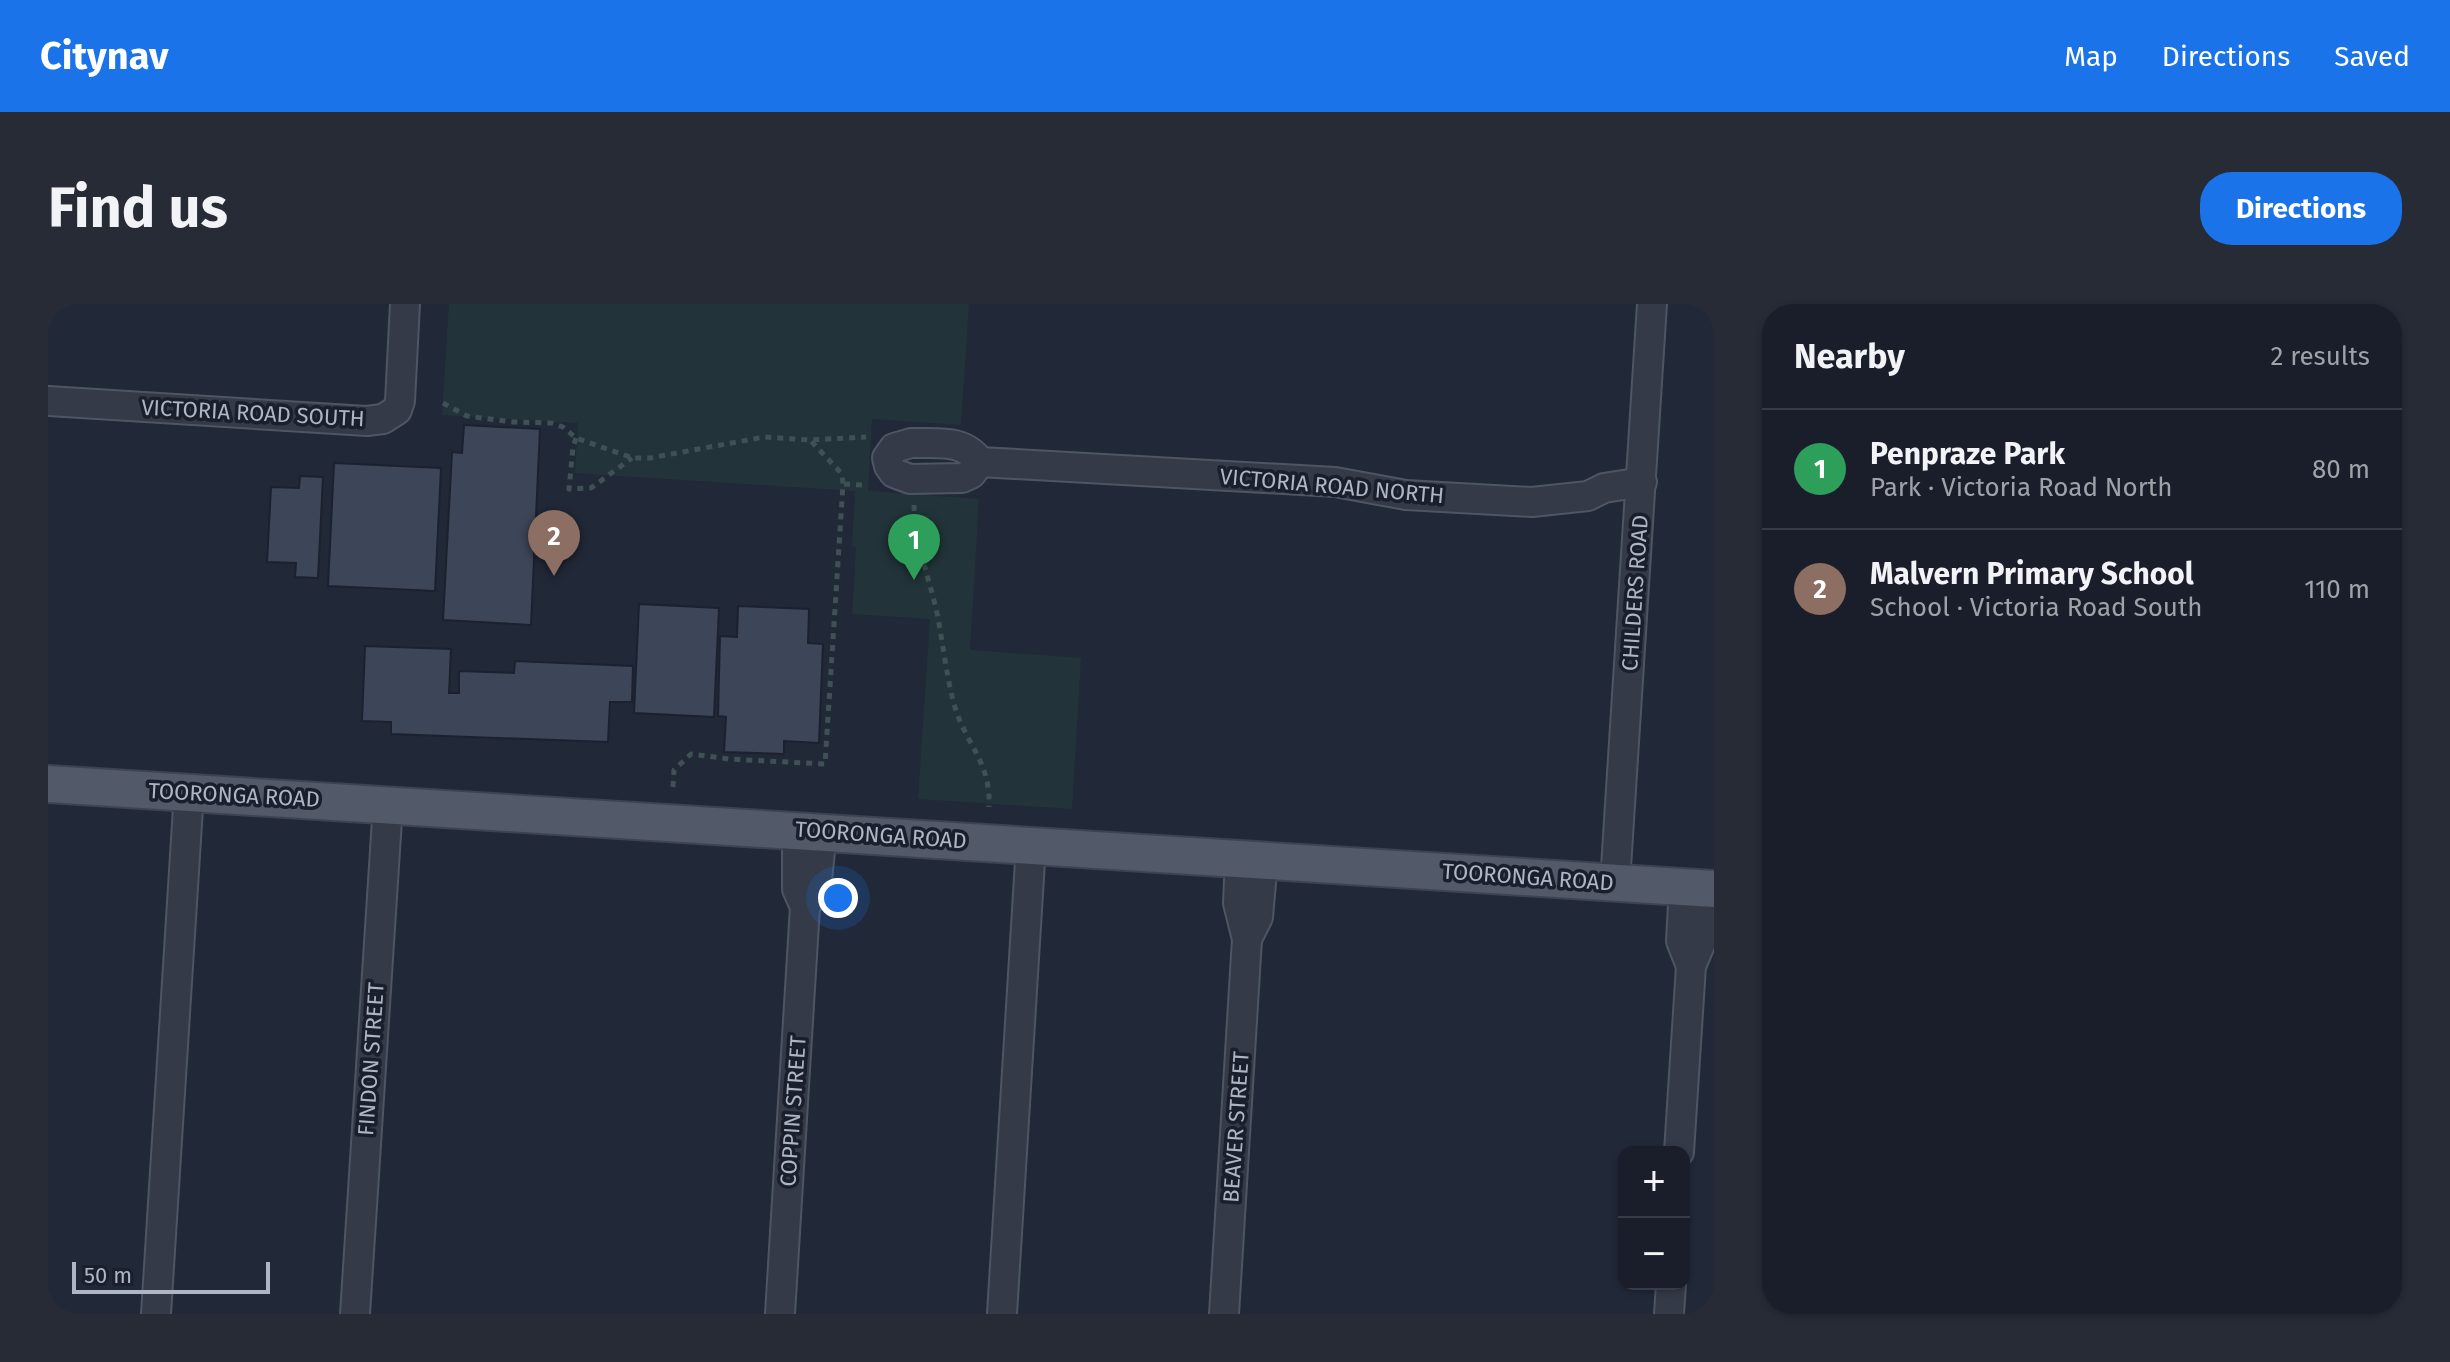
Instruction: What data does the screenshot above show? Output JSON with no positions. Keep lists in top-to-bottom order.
{
  "streets": {
    "main road": ["TOORONGA ROAD"],
    "street": [
      "VICTORIA ROAD SOUTH",
      "VICTORIA ROAD NORTH",
      "CHILDERS ROAD",
      "FINDON STREET",
      "COPPIN STREET",
      "BEAVER STREET"
    ]
  },
  "crossings": [
    ["VICTORIA ROAD NORTH", "CHILDERS ROAD"],
    ["CHILDERS ROAD", "TOORONGA ROAD"],
    ["TOORONGA ROAD", "FINDON STREET"],
    ["TOORONGA ROAD", "COPPIN STREET"],
    ["TOORONGA ROAD", "BEAVER STREET"]
  ],
  "scale_bar": "50 m",
  "page": {
    "header": "Citynav",
    "nav": ["Map", "Directions", "Saved"],
    "buttons": "Directions",
    "title": "Find us",
    "heading": ["Nearby", "2 results"],
    "list": [
      {
        "mark": "1",
        "name": "Penpraze Park",
        "note": "Park · Victoria Road North",
        "value": "80 m"
      },
      {
        "mark": "2",
        "name": "Malvern Primary School",
        "note": "School · Victoria Road South",
        "value": "110 m"
      }
    ],
    "pins": ["2", "1"],
    "map_buttons": ["+", "−"],
    "scale": "50 m"
  }
}
